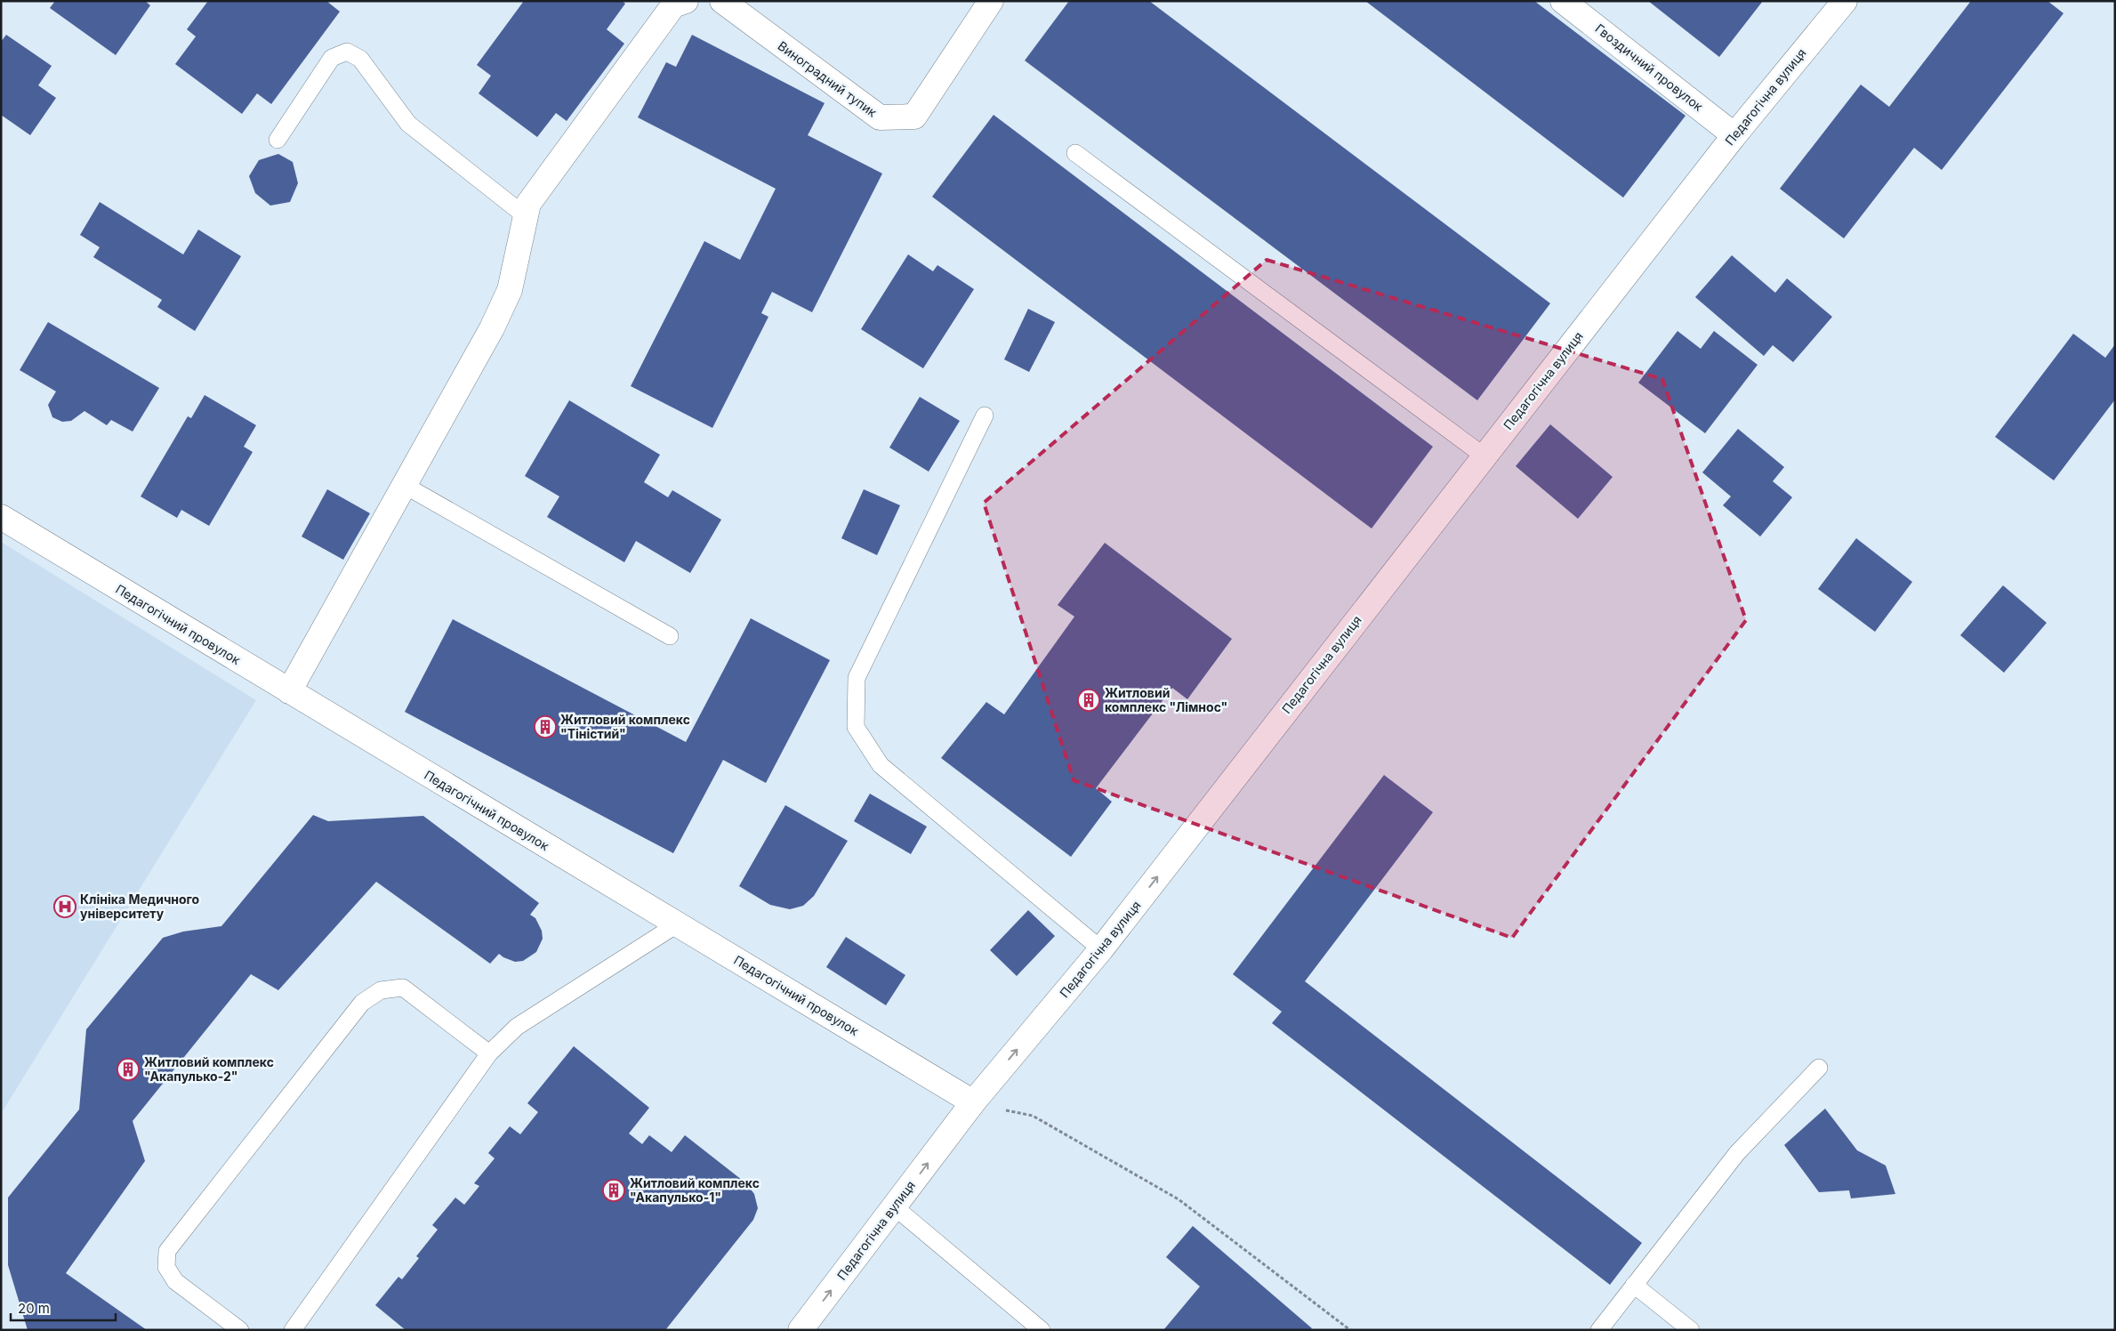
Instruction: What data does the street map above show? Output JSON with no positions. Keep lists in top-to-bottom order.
{
  "streets": {
    "street": [
      "Гвоздичний провулок",
      "Виноградний тупик",
      "Педагогічна вулиця",
      "Педагогічний провулок"
    ]
  },
  "crossings": [
    ["Гвоздичний провулок", "Педагогічна вулиця"],
    ["Педагогічна вулиця", "Педагогічний провулок"]
  ],
  "one_way": ["Педагогічна вулиця"],
  "places": {
    "building": [
      "Житловий комплекс \"Лімнос\"",
      "Житловий комплекс \"Тіністий\"",
      "Житловий комплекс \"Акапулько-2\"",
      "Житловий комплекс \"Акапулько-1\""
    ],
    "hospital": ["Клініка Медичного університету"]
  },
  "scale_bar": "20 m"
}
